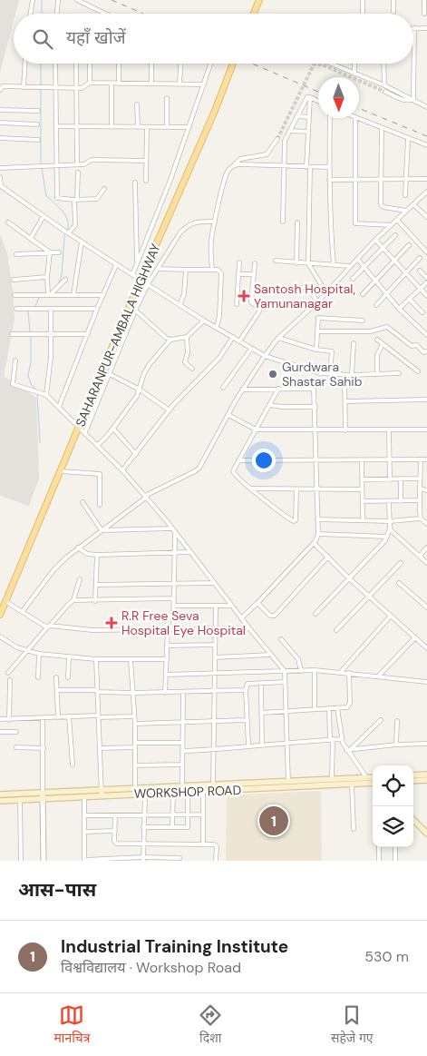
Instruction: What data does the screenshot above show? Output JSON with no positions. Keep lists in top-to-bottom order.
{
  "streets": {
    "main road": ["SAHARANPUR-AMBALA HIGHWAY", "WORKSHOP ROAD"]
  },
  "places": {
    "health": ["Santosh Hospital, Yamunanagar", "R.R Free Seva Hospital Eye Hospital"],
    "other": ["Gurdwara Shastar Sahib"]
  },
  "north": "bottom",
  "page": {
    "search": "यहाँ खोजें",
    "pins": "1",
    "heading": "आस-पास",
    "list": [
      {
        "mark": "1",
        "name": "Industrial Training Institute",
        "note": "विश्वविद्यालय · Workshop Road",
        "value": "530 m"
      }
    ],
    "nav": ["मानचित्र", "दिशा", "सहेजे गए"]
  }
}
